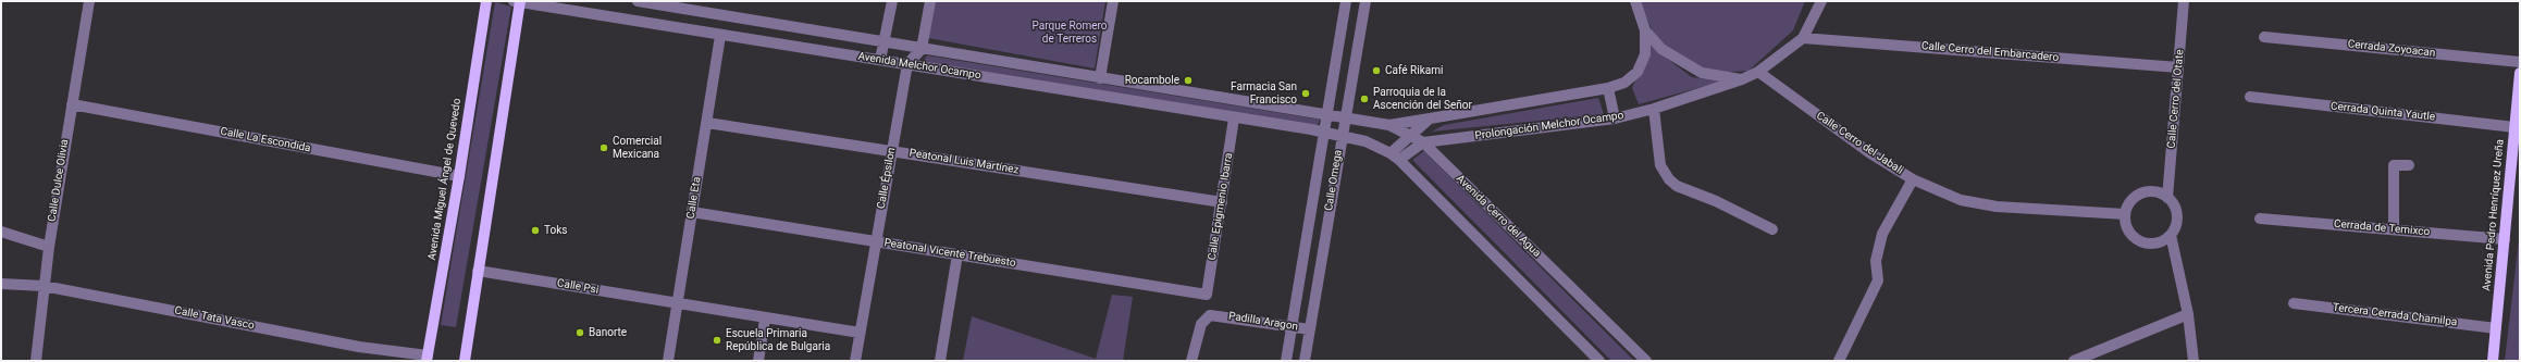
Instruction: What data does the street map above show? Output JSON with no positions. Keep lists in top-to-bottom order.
{
  "streets": {
    "main road": ["Avenida Miguel Ángel de Quevedo", "Avenida Pedro Henríquez Ureña"],
    "street": [
      "Cerrada Zoyoacan",
      "Calle Cerro del Embarcadero",
      "Avenida Melchor Ocampo",
      "Calle Cerro del Otate",
      "Cerrada Quinta Yautle",
      "Prolongación Melchor Ocampo",
      "Calle La Escondida",
      "Calle Cerro del Jabali",
      "Peatonal Luis Martínez",
      "Calle Épsilon",
      "Calle Dulce Olivia",
      "Calle Omega",
      "Calle Eta",
      "Calle Epigmenio Ibarra",
      "Avenida Cerro del Agua",
      "Cerrada de Temixco",
      "Peatonal Vicente Trebuesto",
      "Calle Psi",
      "Tercera Cerrada Chamilpa",
      "Calle Tata Vasco",
      "Padilla Aragon"
    ]
  },
  "crossings": [
    ["Calle Cerro del Embarcadero", "Calle Cerro del Otate"],
    ["Calle Cerro del Embarcadero", "Prolongación Melchor Ocampo"],
    ["Avenida Melchor Ocampo", "Calle Épsilon"],
    ["Avenida Melchor Ocampo", "Calle Omega"],
    ["Avenida Melchor Ocampo", "Calle Eta"],
    ["Avenida Melchor Ocampo", "Calle Epigmenio Ibarra"],
    ["Avenida Melchor Ocampo", "Avenida Cerro del Agua"],
    ["Calle Cerro del Otate", "Calle Cerro del Jabali"],
    ["Cerrada Quinta Yautle", "Avenida Pedro Henríquez Ureña"],
    ["Prolongación Melchor Ocampo", "Calle Cerro del Jabali"],
    ["Prolongación Melchor Ocampo", "Avenida Cerro del Agua"],
    ["Calle La Escondida", "Avenida Miguel Ángel de Quevedo"],
    ["Calle La Escondida", "Calle Dulce Olivia"],
    ["Peatonal Luis Martínez", "Calle Épsilon"],
    ["Peatonal Luis Martínez", "Calle Eta"],
    ["Peatonal Luis Martínez", "Calle Epigmenio Ibarra"],
    ["Calle Épsilon", "Peatonal Vicente Trebuesto"],
    ["Calle Épsilon", "Calle Psi"],
    ["Avenida Miguel Ángel de Quevedo", "Calle Tata Vasco"],
    ["Calle Dulce Olivia", "Calle Tata Vasco"],
    ["Calle Omega", "Avenida Cerro del Agua"],
    ["Calle Omega", "Padilla Aragon"],
    ["Calle Eta", "Peatonal Vicente Trebuesto"],
    ["Calle Eta", "Calle Psi"],
    ["Calle Epigmenio Ibarra", "Peatonal Vicente Trebuesto"],
    ["Avenida Pedro Henríquez Ureña", "Cerrada de Temixco"],
    ["Avenida Pedro Henríquez Ureña", "Tercera Cerrada Chamilpa"]
  ],
  "parks": ["Parque Romero de Terreros"],
  "places": [
    "Café Rikami",
    "Rocambole",
    "Farmacia San Francisco",
    "Parroquia de la Ascención del Señor",
    "Comercial Mexicana",
    "Toks",
    "Banorte",
    "Escuela Primaria República de Bulgaria"
  ]
}
